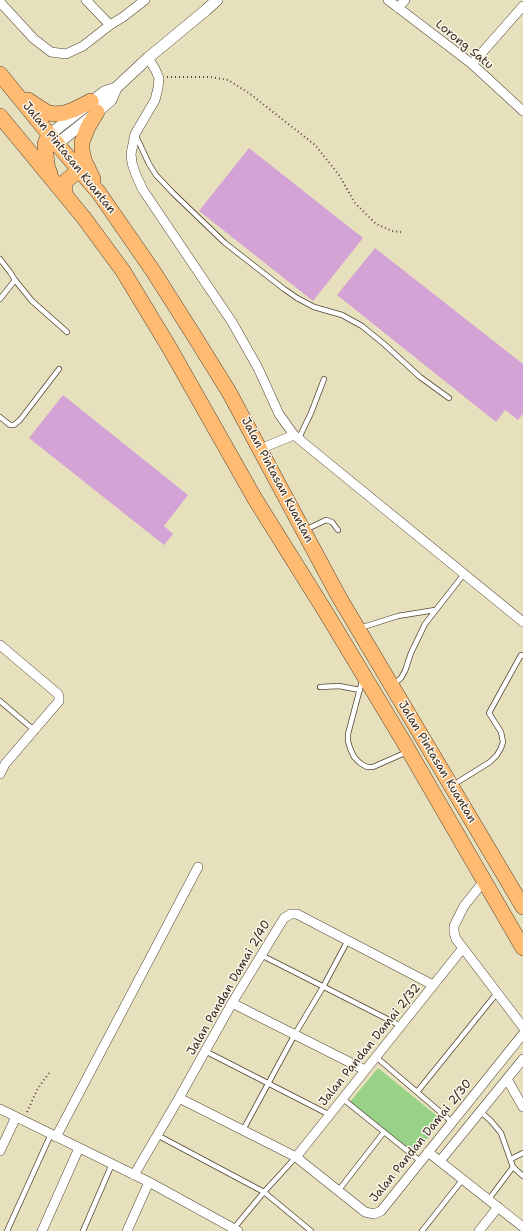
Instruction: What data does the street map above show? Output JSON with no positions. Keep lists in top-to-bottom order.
{
  "streets": {
    "highway": ["Jalan Pintasan Kuantan"],
    "street": [
      "Lorong Satu",
      "Jalan Pandan Damai 2/40",
      "Jalan Pandan Damai 2/32",
      "Jalan Pandan Damai 2/30"
    ]
  },
  "crossings": [
    ["Jalan Pandan Damai 2/40", "Jalan Pandan Damai 2/32"],
    ["Jalan Pandan Damai 2/40", "Jalan Pandan Damai 2/30"],
    ["Jalan Pandan Damai 2/32", "Jalan Pandan Damai 2/30"]
  ]
}
